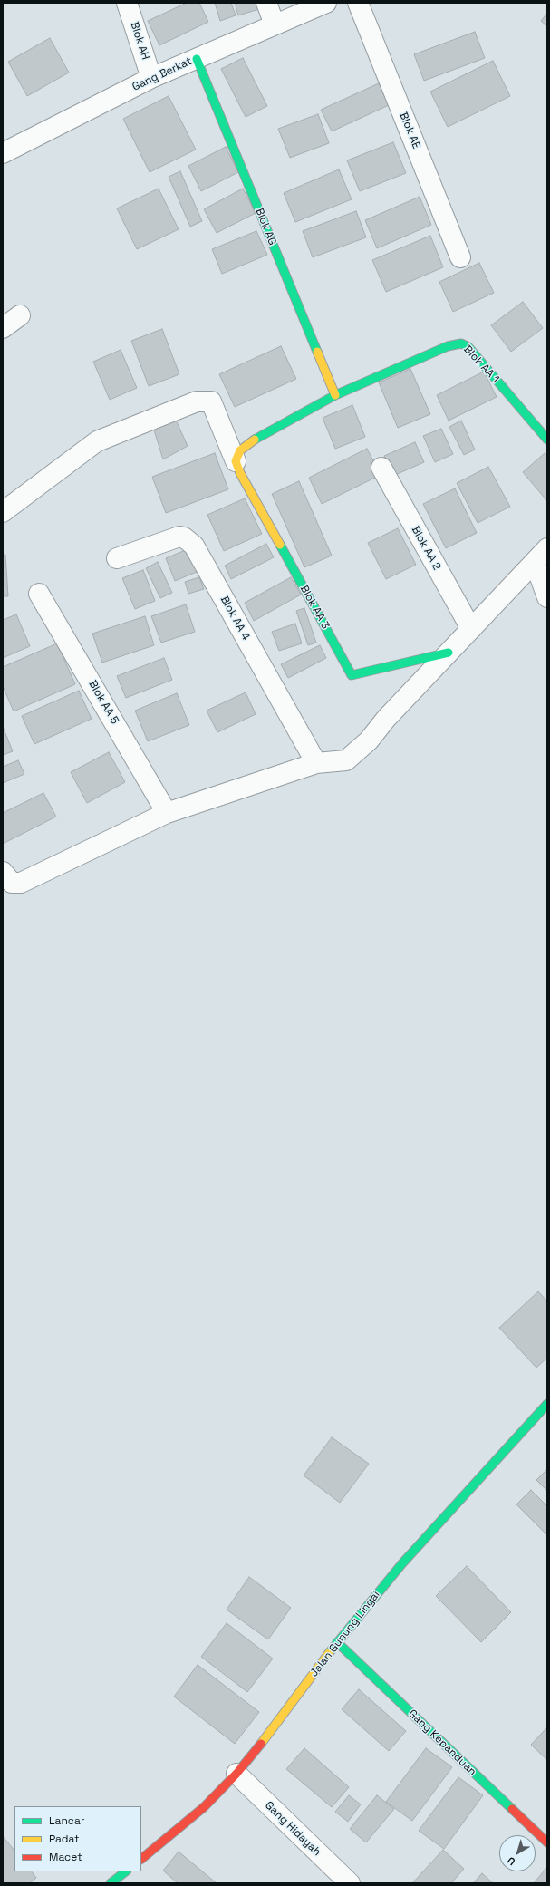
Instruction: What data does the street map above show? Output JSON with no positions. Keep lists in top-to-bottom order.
{
  "streets": {
    "street": [
      "Blok AH",
      "Gang Berkat",
      "Blok AE",
      "Blok AG",
      "Blok AA 1",
      "Blok AA 2",
      "Blok AA 3",
      "Blok AA 4",
      "Blok AA 5",
      "Jalan Gunung Lingai",
      "Gang Kepanduan",
      "Gang Hidayah"
    ]
  },
  "crossings": [
    ["Blok AH", "Gang Berkat"],
    ["Gang Berkat", "Blok AG"],
    ["Blok AG", "Blok AA 1"],
    ["Blok AA 1", "Blok AA 3"],
    ["Jalan Gunung Lingai", "Gang Kepanduan"],
    ["Jalan Gunung Lingai", "Gang Hidayah"]
  ],
  "legend": ["Lancar", "Padat", "Macet"],
  "north": "bottom left"
}
